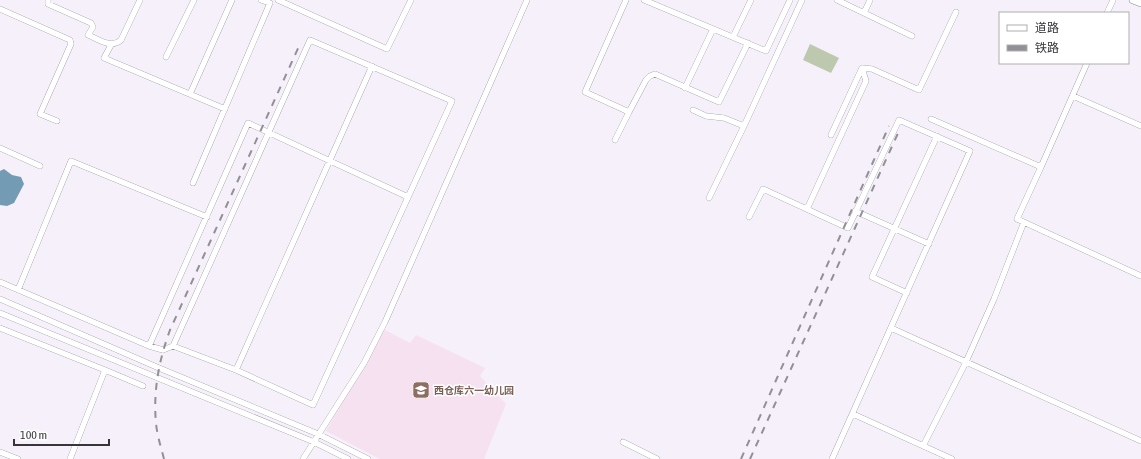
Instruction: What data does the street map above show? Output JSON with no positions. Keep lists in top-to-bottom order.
{
  "places": {
    "school or university": ["西仓库六一幼儿园"]
  },
  "legend": ["道路", "铁路"],
  "scale_bar": "100 m"
}
